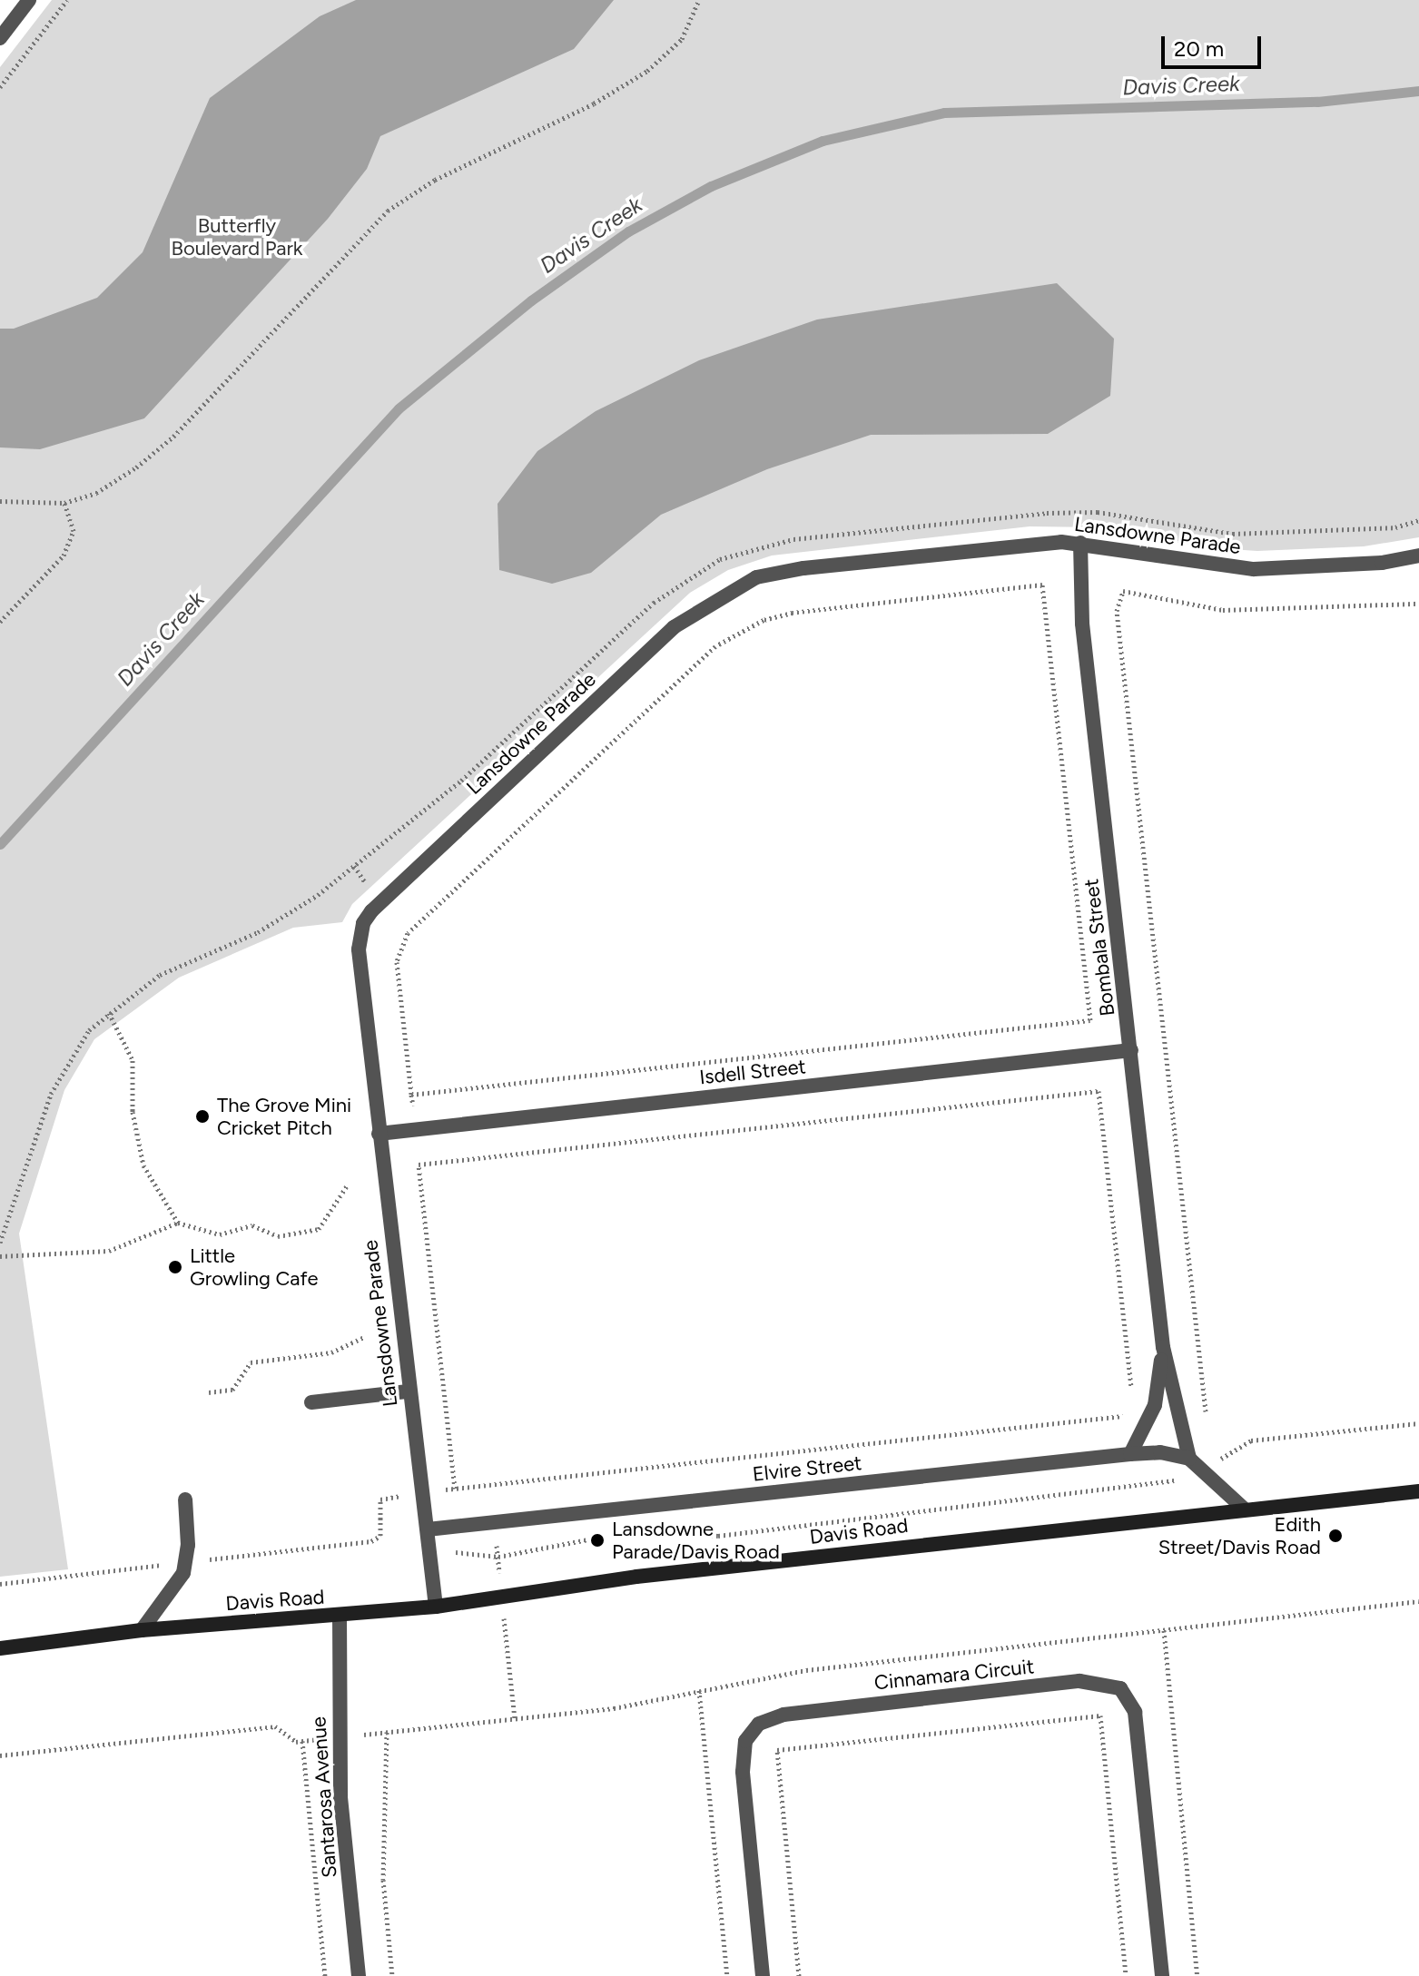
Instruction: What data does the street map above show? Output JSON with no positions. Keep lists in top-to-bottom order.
{
  "streets": {
    "street": [
      "Lansdowne Parade",
      "Bombala Street",
      "Isdell Street",
      "Elvire Street",
      "Davis Road",
      "Cinnamara Circuit",
      "Santarosa Avenue"
    ]
  },
  "crossings": [
    ["Lansdowne Parade", "Bombala Street"],
    ["Lansdowne Parade", "Isdell Street"],
    ["Lansdowne Parade", "Elvire Street"],
    ["Lansdowne Parade", "Davis Road"],
    ["Bombala Street", "Isdell Street"],
    ["Bombala Street", "Elvire Street"],
    ["Davis Road", "Santarosa Avenue"]
  ],
  "water": ["Davis Creek"],
  "parks": ["Butterfly Boulevard Park"],
  "places": [
    "The Grove Mini Cricket Pitch",
    "Little Growling Cafe",
    "Edith Street/Davis Road",
    "Lansdowne Parade/Davis Road"
  ],
  "scale_bar": "20 m"
}
